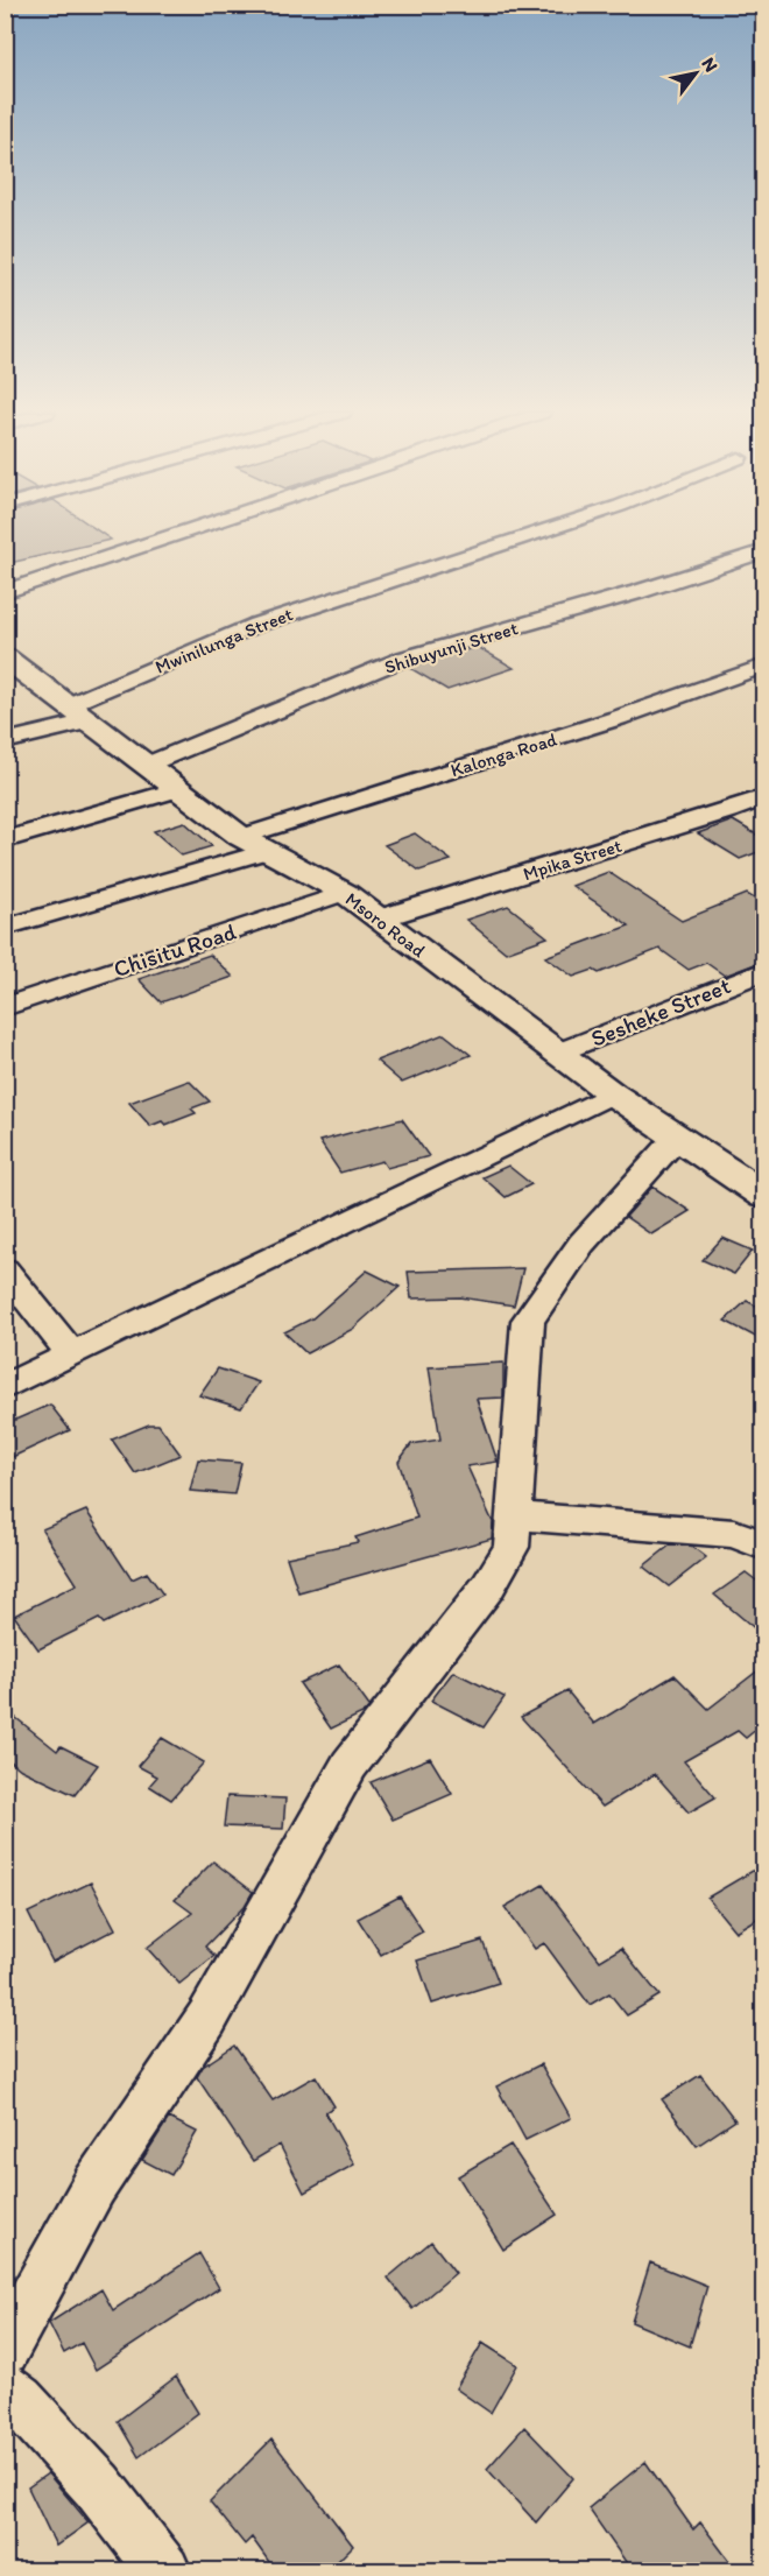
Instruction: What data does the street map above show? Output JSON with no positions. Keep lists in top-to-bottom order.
{
  "streets": {
    "street": [
      "Mwinilunga Street",
      "Shibuyunji Street",
      "Kalonga Road",
      "Mpika Street",
      "Msoro Road",
      "Chisitu Road",
      "Sesheke Street"
    ]
  },
  "crossings": [
    ["Mwinilunga Street", "Msoro Road"],
    ["Shibuyunji Street", "Msoro Road"],
    ["Kalonga Road", "Msoro Road"],
    ["Mpika Street", "Msoro Road"],
    ["Msoro Road", "Chisitu Road"],
    ["Msoro Road", "Sesheke Street"]
  ],
  "north": "top right"
}
